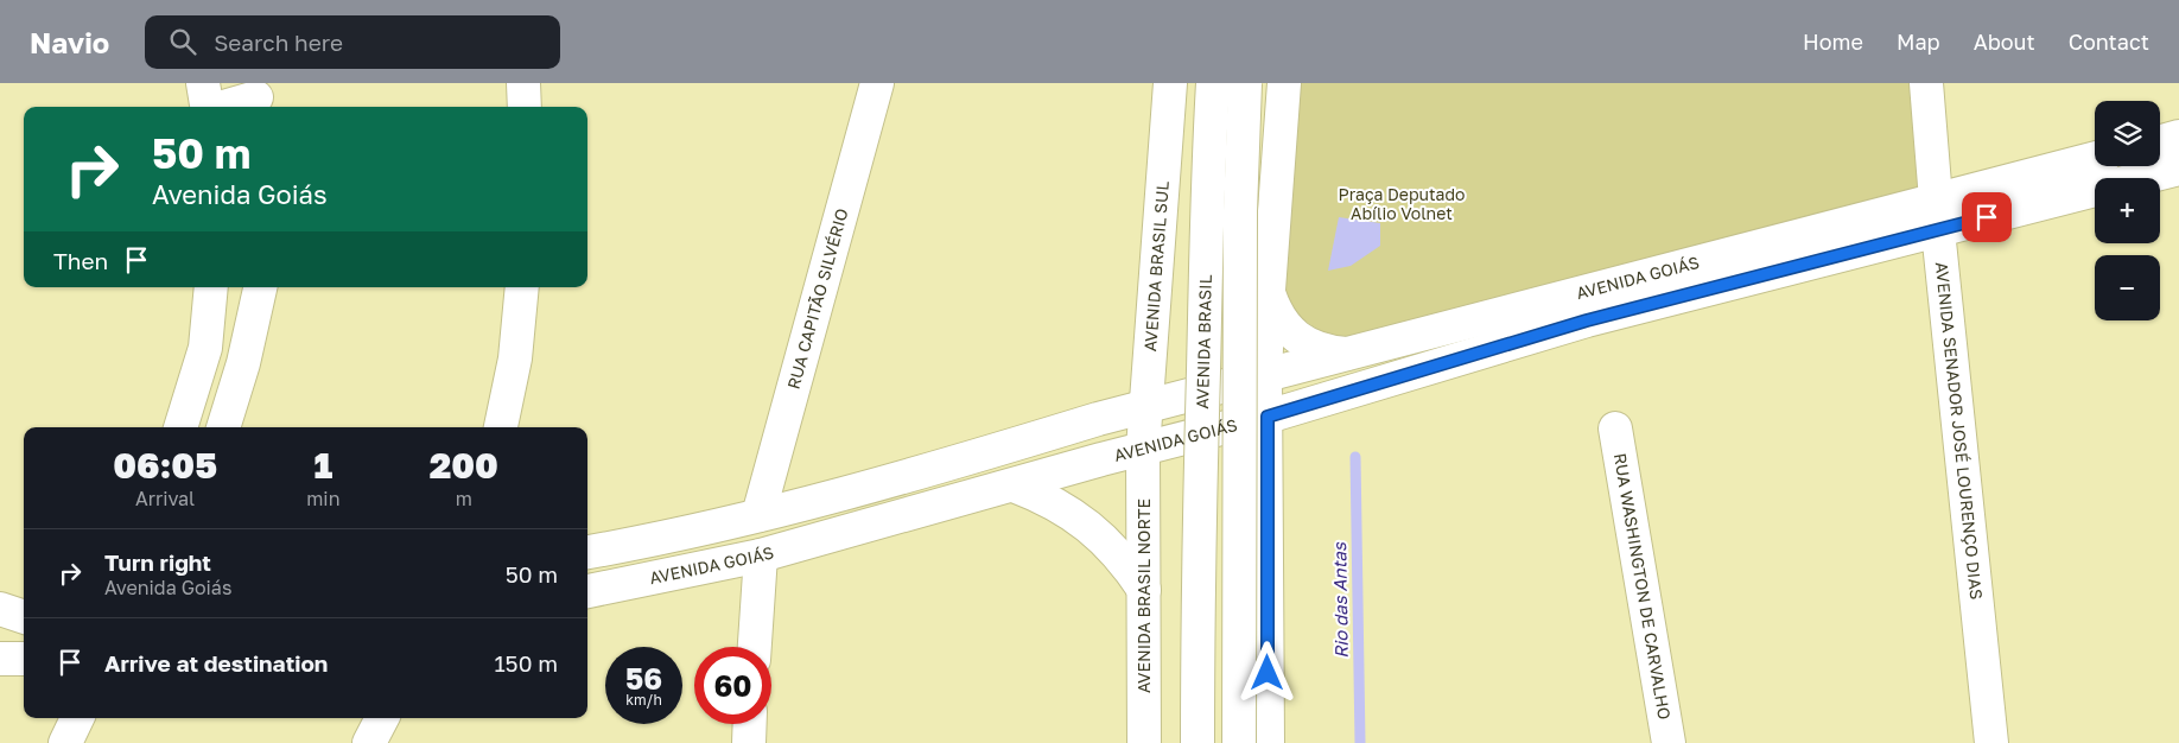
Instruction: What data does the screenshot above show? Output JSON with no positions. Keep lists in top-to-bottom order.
{
  "streets": {
    "main road": [
      "AVENIDA BRASIL SUL",
      "AVENIDA GOIÁS",
      "RUA CAPITÃO SILVÉRIO",
      "AVENIDA BRASIL",
      "AVENIDA SENADOR JOSÉ LOURENÇO DIAS",
      "RUA WASHINGTON DE CARVALHO",
      "AVENIDA BRASIL NORTE"
    ]
  },
  "crossings": [
    ["AVENIDA BRASIL SUL", "AVENIDA GOIÁS"],
    ["AVENIDA BRASIL SUL", "AVENIDA BRASIL NORTE"],
    ["AVENIDA GOIÁS", "RUA CAPITÃO SILVÉRIO"],
    ["AVENIDA GOIÁS", "AVENIDA SENADOR JOSÉ LOURENÇO DIAS"],
    ["AVENIDA GOIÁS", "AVENIDA BRASIL NORTE"]
  ],
  "water": ["Rio das Antas"],
  "parks": ["Praça Deputado Abílio Volnet"],
  "page": {
    "header": "Navio",
    "search": "Search here",
    "nav": [
      "Home",
      "Map",
      "About",
      "Contact"
    ],
    "map_buttons": ["+", "−"],
    "turn": ["50 m", "Avenida Goiás"],
    "then": "Then",
    "eta": [
      "06:05",
      "Arrival",
      "1",
      "min",
      "200",
      "m"
    ],
    "list": [
      {
        "name": "Turn right",
        "note": "Avenida Goiás",
        "value": "50 m"
      },
      {
        "name": "Arrive at destination",
        "value": "150 m"
      }
    ],
    "speed": "56 km/h",
    "limit": "60"
  }
}
